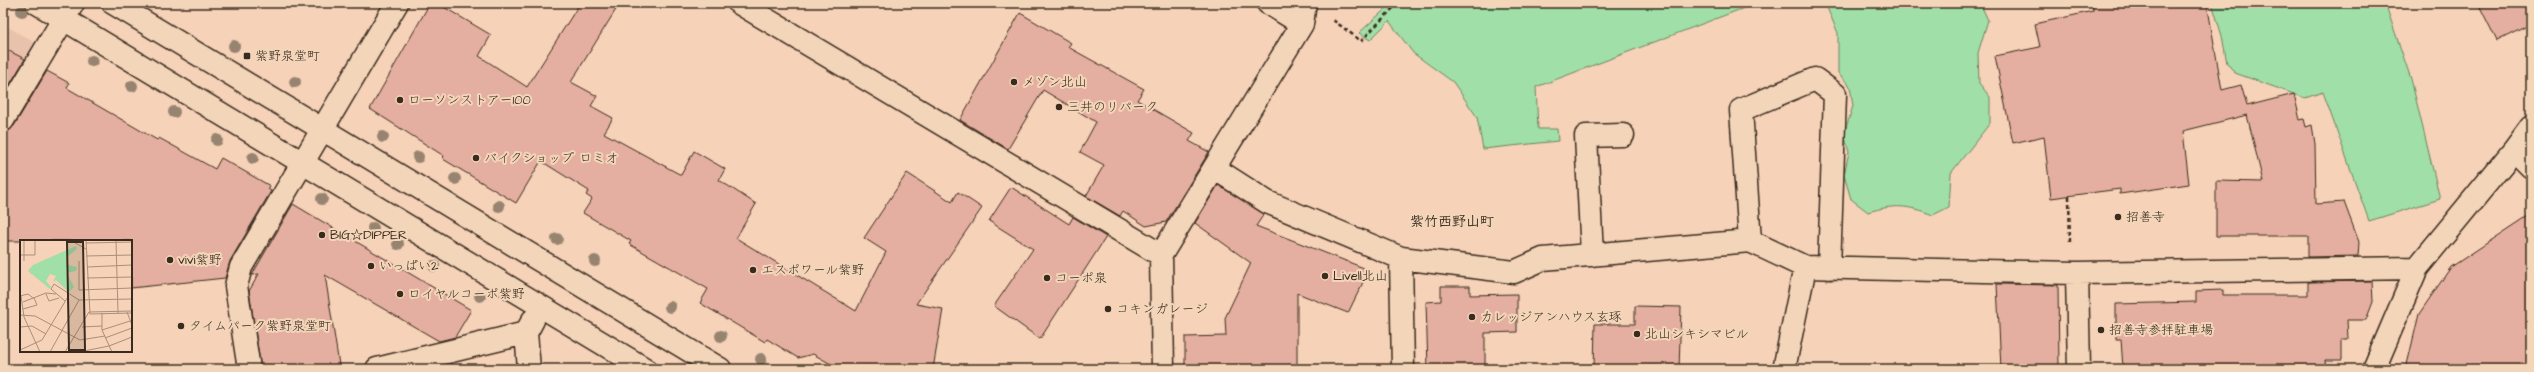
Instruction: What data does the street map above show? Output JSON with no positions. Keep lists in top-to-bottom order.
{
  "districts": ["紫竹西野山町"],
  "places": {
    "transit": ["紫野泉堂町"],
    "other": [
      "メゾン北山",
      "ローソンストアー100",
      "三井のリパーク",
      "バイクショップ ロミオ",
      "招善寺",
      "BIG☆DIPPER",
      "vivi紫野",
      "いっぱい2",
      "エスポワール紫野",
      "Livell北山",
      "コーポ泉",
      "ロイヤルコーポ紫野",
      "コキンガレージ",
      "カレッジアンハウス玄琢",
      "タイムパーク紫野泉堂町",
      "招善寺参拝駐車場",
      "北山シキシマビル"
    ]
  }
}
